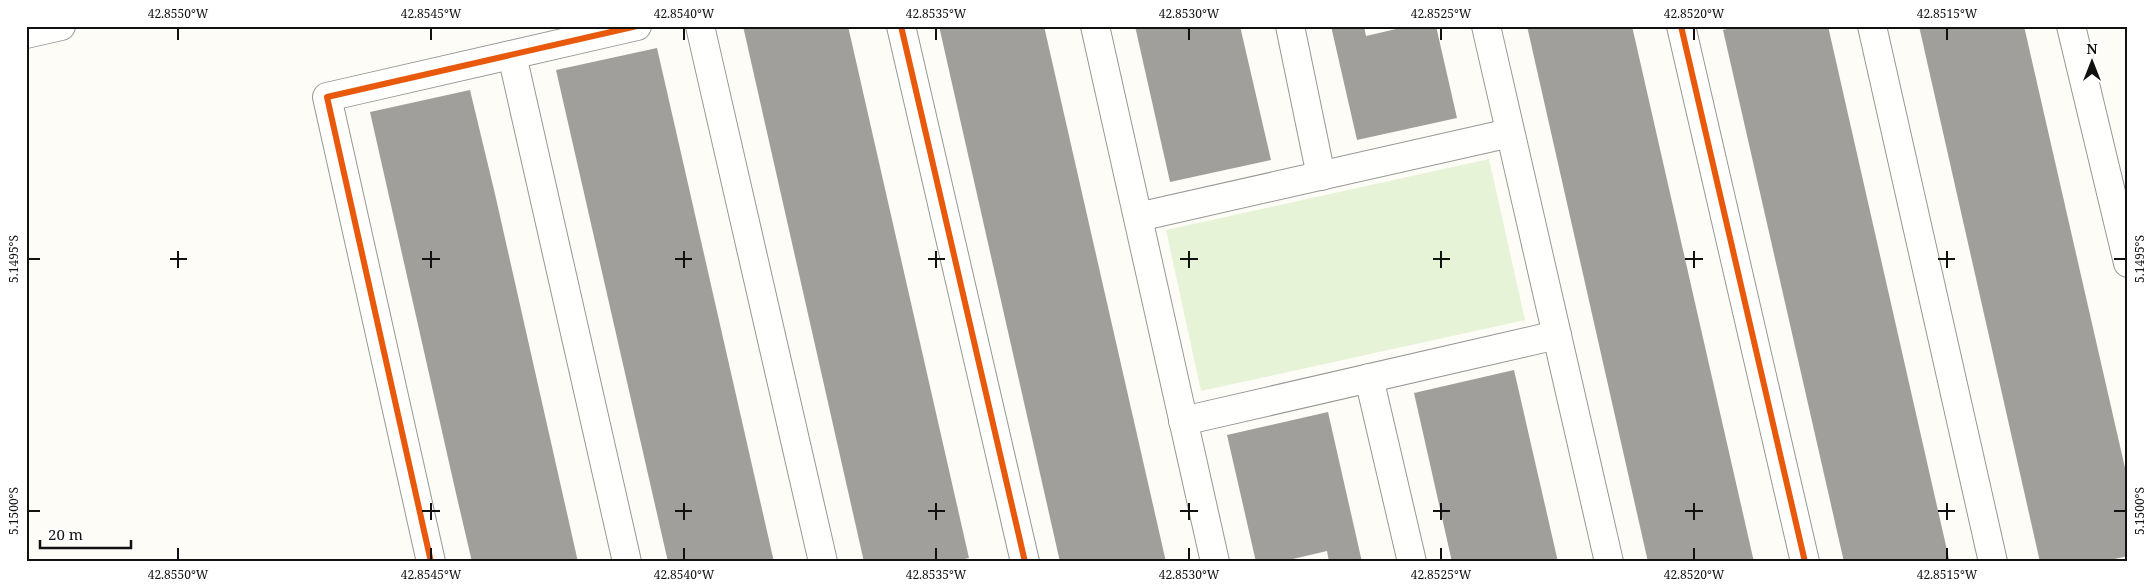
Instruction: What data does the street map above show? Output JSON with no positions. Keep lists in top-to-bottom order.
{
  "scale_bar": "20 m",
  "north": "top",
  "coordinates": [
    "42.8550°W",
    "42.8545°W",
    "42.8540°W",
    "42.8535°W",
    "42.8530°W",
    "42.8525°W",
    "42.8520°W",
    "42.8515°W",
    "5.1495°S",
    "5.1500°S"
  ]
}
